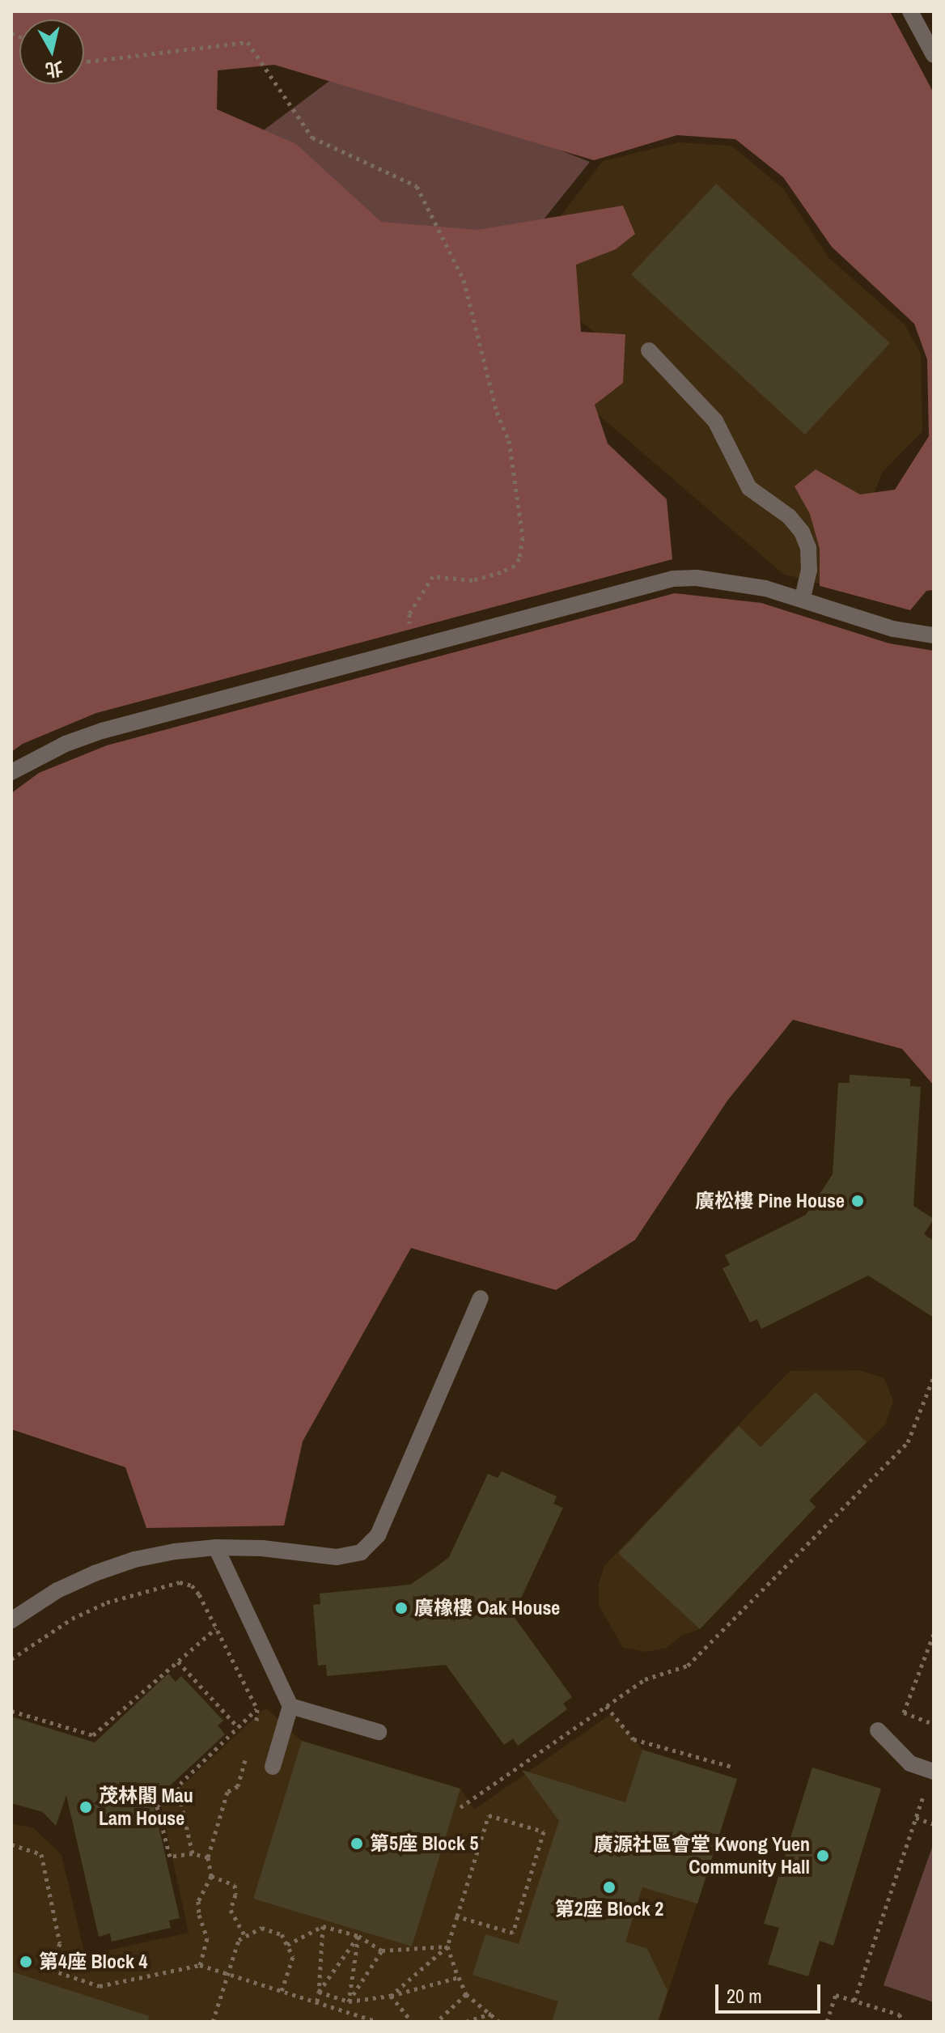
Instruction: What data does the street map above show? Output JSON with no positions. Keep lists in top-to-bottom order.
{
  "places": [
    "廣松樓 Pine House",
    "廣橡樓 Oak House",
    "茂林閣 Mau Lam House",
    "第5座 Block 5",
    "廣源社區會堂 Kwong Yuen Community Hall",
    "第2座 Block 2",
    "第4座 Block 4"
  ],
  "scale_bar": "20 m",
  "north": "bottom"
}
